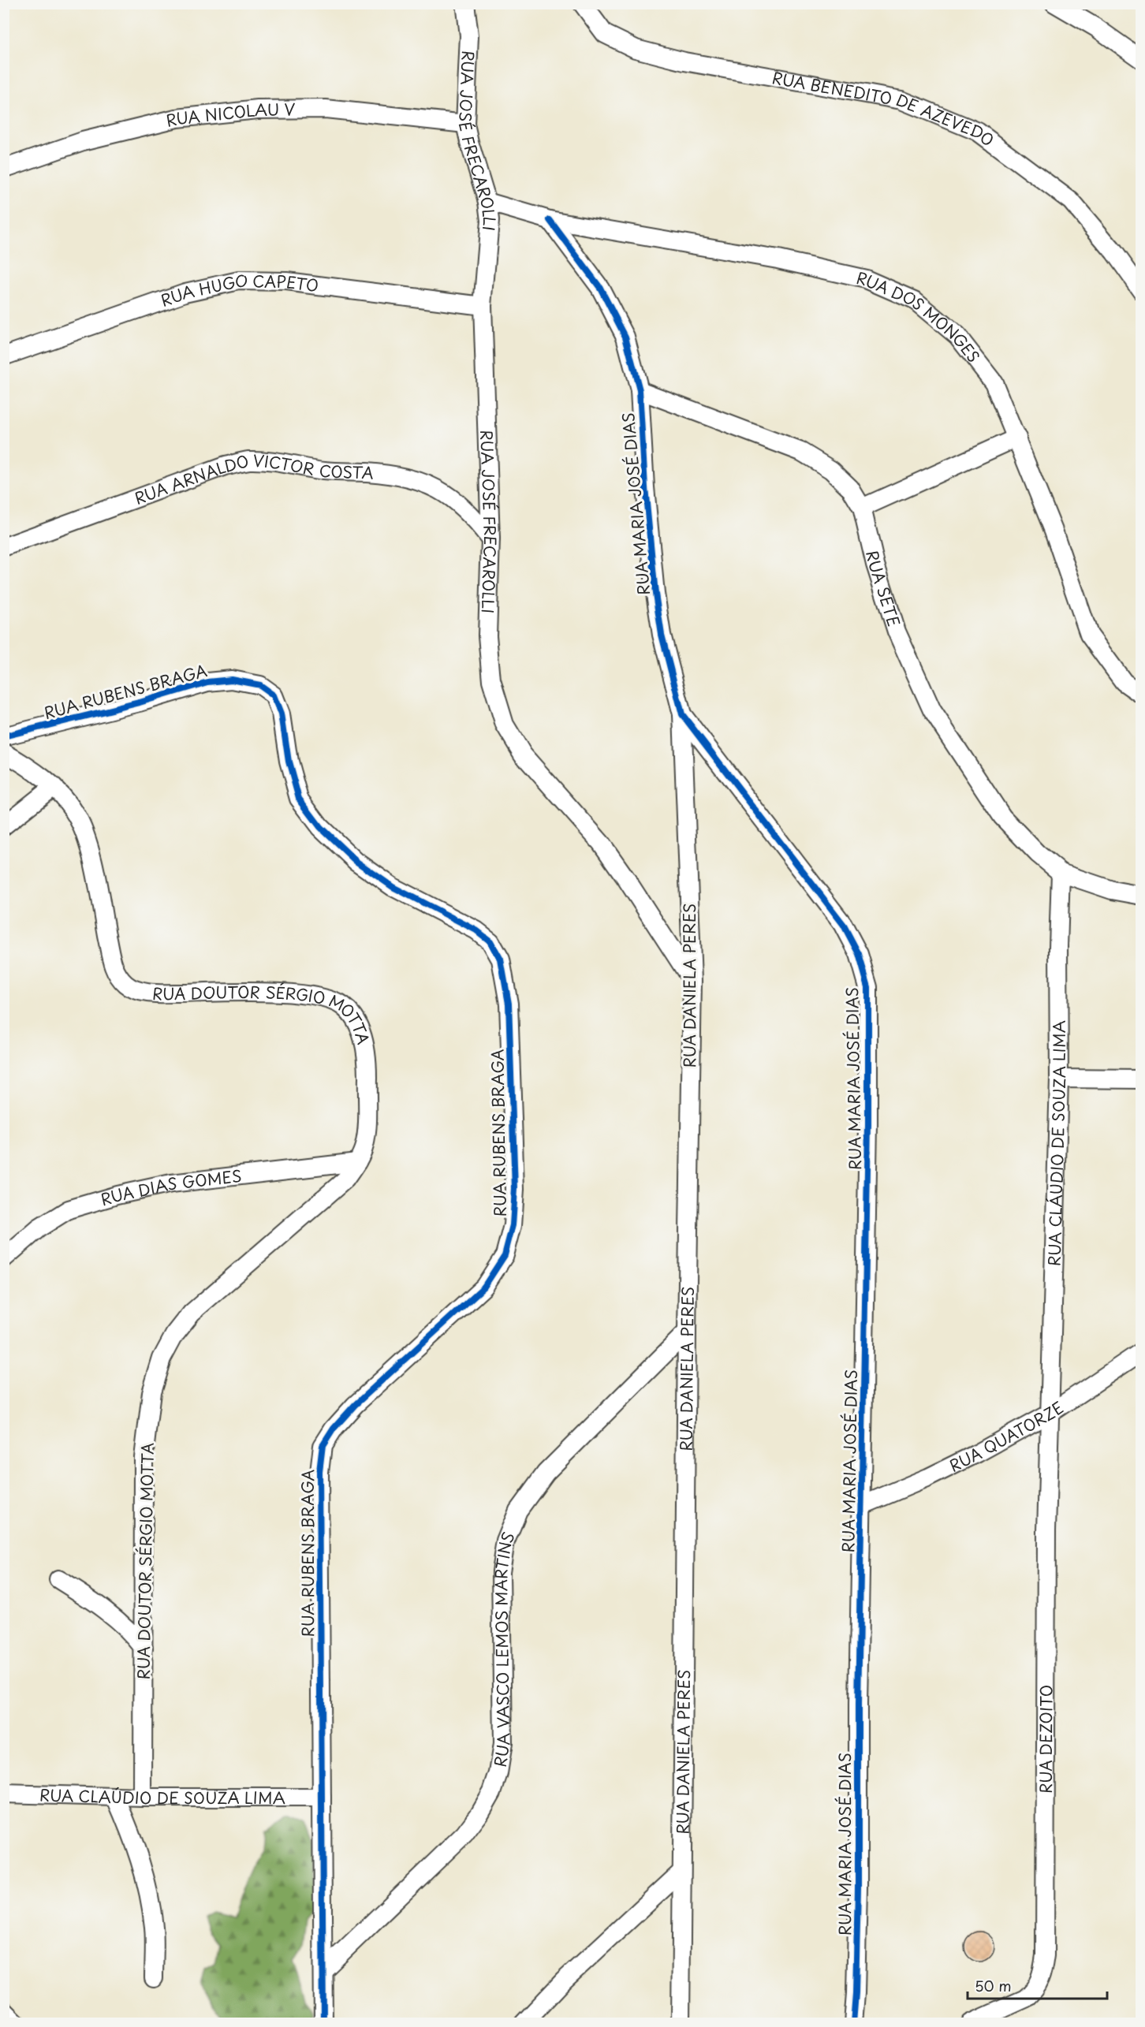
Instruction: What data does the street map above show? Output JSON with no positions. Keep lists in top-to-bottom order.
{
  "streets": {
    "street": [
      "RUA BENEDITO DE AZEVEDO",
      "RUA NICOLAU V",
      "RUA JOSÉ FRECAROLLI",
      "RUA HUGO CAPETO",
      "RUA DOS MONGES",
      "RUA ARNALDO VICTOR COSTA",
      "RUA MARIA JOSÉ DIAS",
      "RUA SETE",
      "RUA RUBENS BRAGA",
      "RUA DANIELA PERES",
      "RUA DOUTOR SÉRGIO MOTTA",
      "RUA CLÁUDIO DE SOUZA LIMA",
      "RUA DIAS GOMES",
      "RUA QUATORZE",
      "RUA VASCO LEMOS MARTINS",
      "RUA DEZOITO",
      "RUA CLAÚDIO DE SOUZA LIMA"
    ]
  },
  "crossings": [
    ["RUA NICOLAU V", "RUA JOSÉ FRECAROLLI"],
    ["RUA JOSÉ FRECAROLLI", "RUA HUGO CAPETO"],
    ["RUA JOSÉ FRECAROLLI", "RUA DOS MONGES"],
    ["RUA JOSÉ FRECAROLLI", "RUA ARNALDO VICTOR COSTA"],
    ["RUA JOSÉ FRECAROLLI", "RUA DANIELA PERES"],
    ["RUA DOS MONGES", "RUA MARIA JOSÉ DIAS"],
    ["RUA MARIA JOSÉ DIAS", "RUA SETE"],
    ["RUA MARIA JOSÉ DIAS", "RUA DANIELA PERES"],
    ["RUA MARIA JOSÉ DIAS", "RUA QUATORZE"],
    ["RUA SETE", "RUA CLÁUDIO DE SOUZA LIMA"],
    ["RUA RUBENS BRAGA", "RUA VASCO LEMOS MARTINS"],
    ["RUA RUBENS BRAGA", "RUA CLAÚDIO DE SOUZA LIMA"],
    ["RUA DANIELA PERES", "RUA VASCO LEMOS MARTINS"],
    ["RUA DOUTOR SÉRGIO MOTTA", "RUA DIAS GOMES"],
    ["RUA DOUTOR SÉRGIO MOTTA", "RUA CLAÚDIO DE SOUZA LIMA"],
    ["RUA CLÁUDIO DE SOUZA LIMA", "RUA QUATORZE"],
    ["RUA CLÁUDIO DE SOUZA LIMA", "RUA DEZOITO"],
    ["RUA QUATORZE", "RUA DEZOITO"]
  ],
  "scale_bar": "50 m"
}
